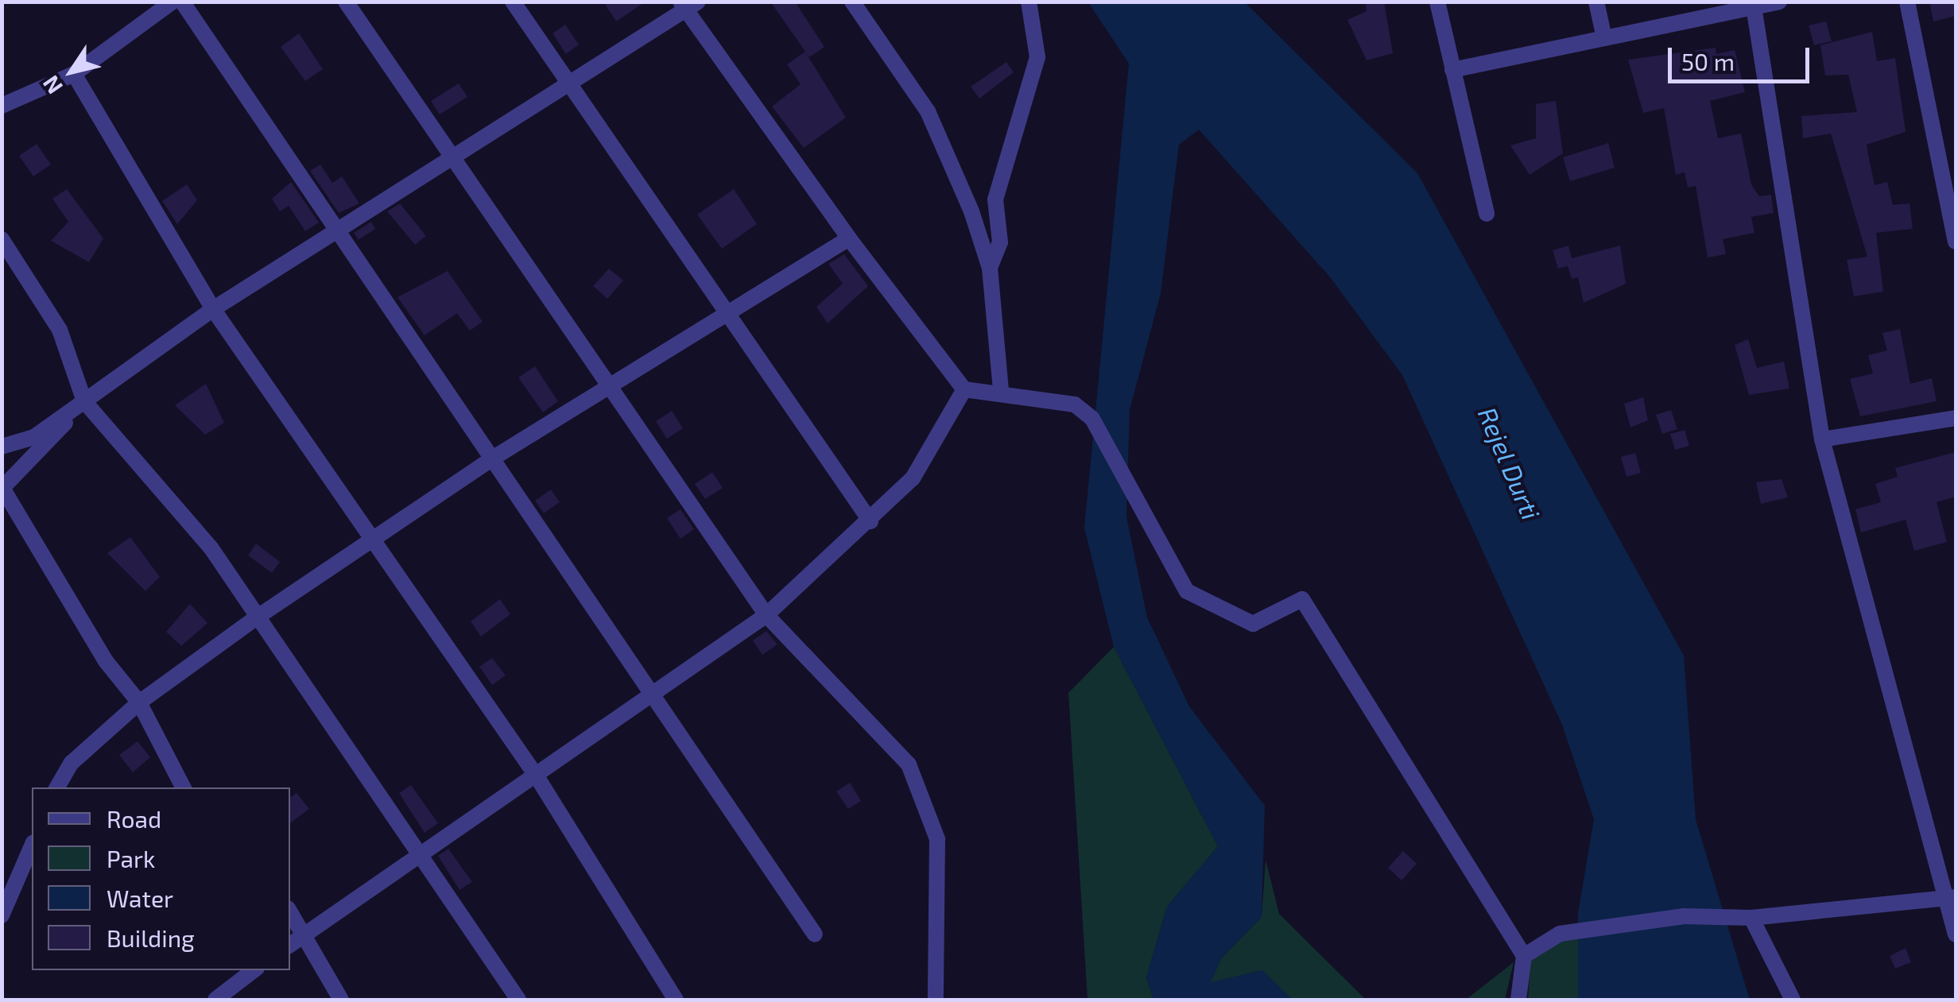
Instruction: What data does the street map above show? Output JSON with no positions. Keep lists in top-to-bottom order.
{
  "water": ["Rejel Durti"],
  "legend": [
    "Road",
    "Park",
    "Water",
    "Building"
  ],
  "scale_bar": "50 m",
  "north": "bottom left"
}
